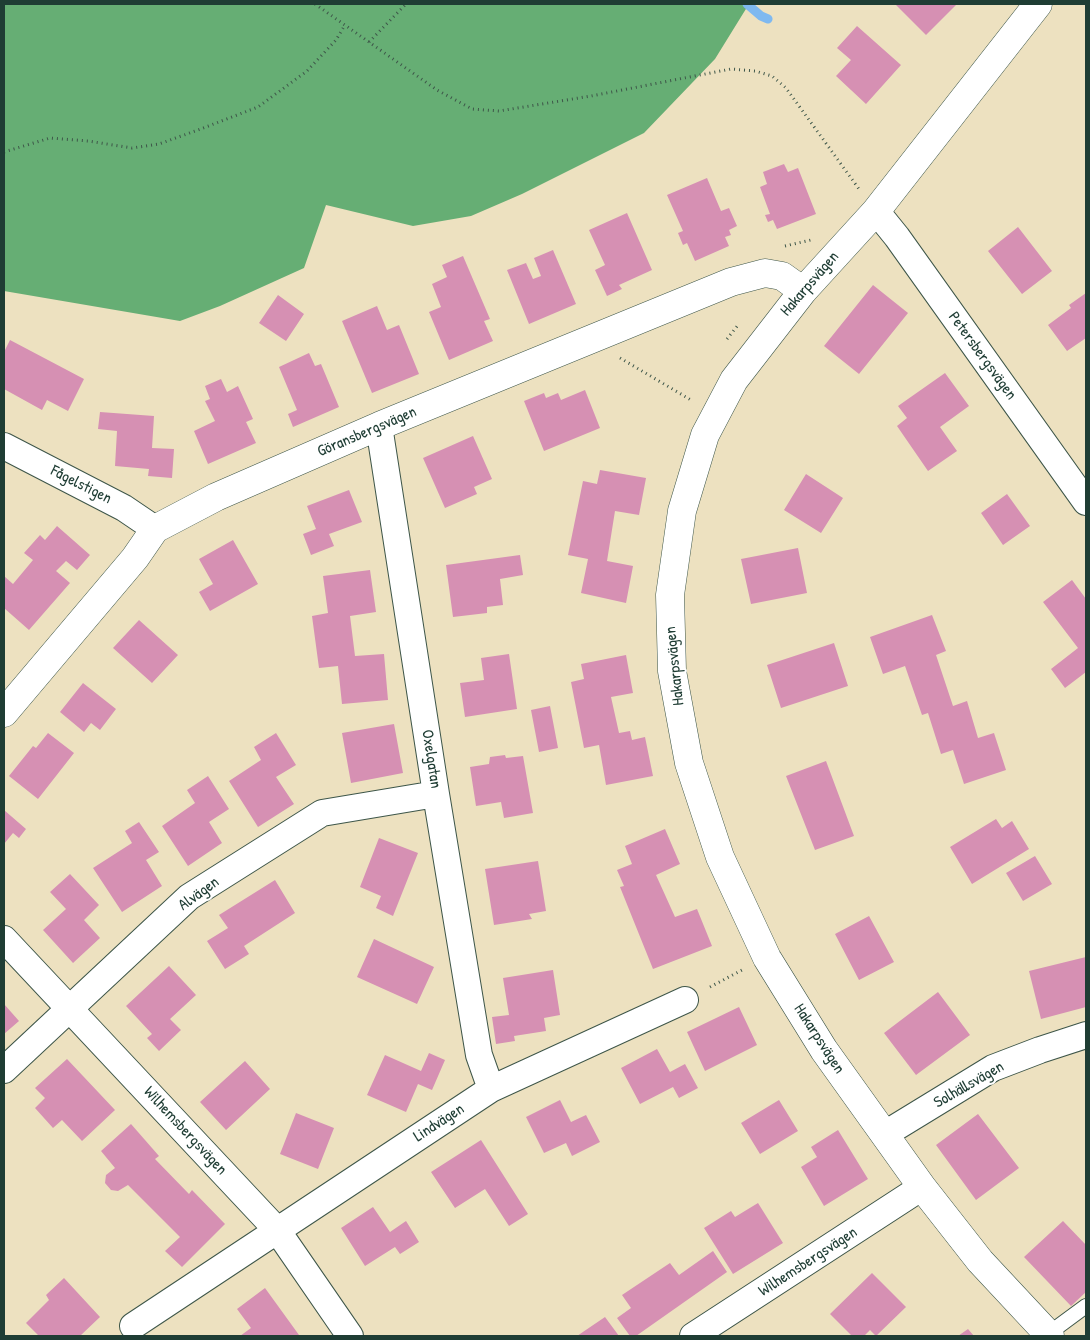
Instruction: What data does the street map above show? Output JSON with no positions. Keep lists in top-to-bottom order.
{
  "streets": {
    "street": [
      "Hakarpsvägen",
      "Petersbergsvägen",
      "Göransbergsvägen",
      "Fågelstigen",
      "Oxelgatan",
      "Alvägen",
      "Solhällsvägen",
      "Lindvägen",
      "Wilhemsbergsvägen"
    ]
  },
  "crossings": [
    ["Hakarpsvägen", "Petersbergsvägen"],
    ["Hakarpsvägen", "Göransbergsvägen"],
    ["Hakarpsvägen", "Solhällsvägen"],
    ["Hakarpsvägen", "Wilhemsbergsvägen"],
    ["Göransbergsvägen", "Fågelstigen"],
    ["Göransbergsvägen", "Oxelgatan"],
    ["Oxelgatan", "Alvägen"],
    ["Oxelgatan", "Lindvägen"],
    ["Alvägen", "Wilhemsbergsvägen"],
    ["Lindvägen", "Wilhemsbergsvägen"]
  ]
}
